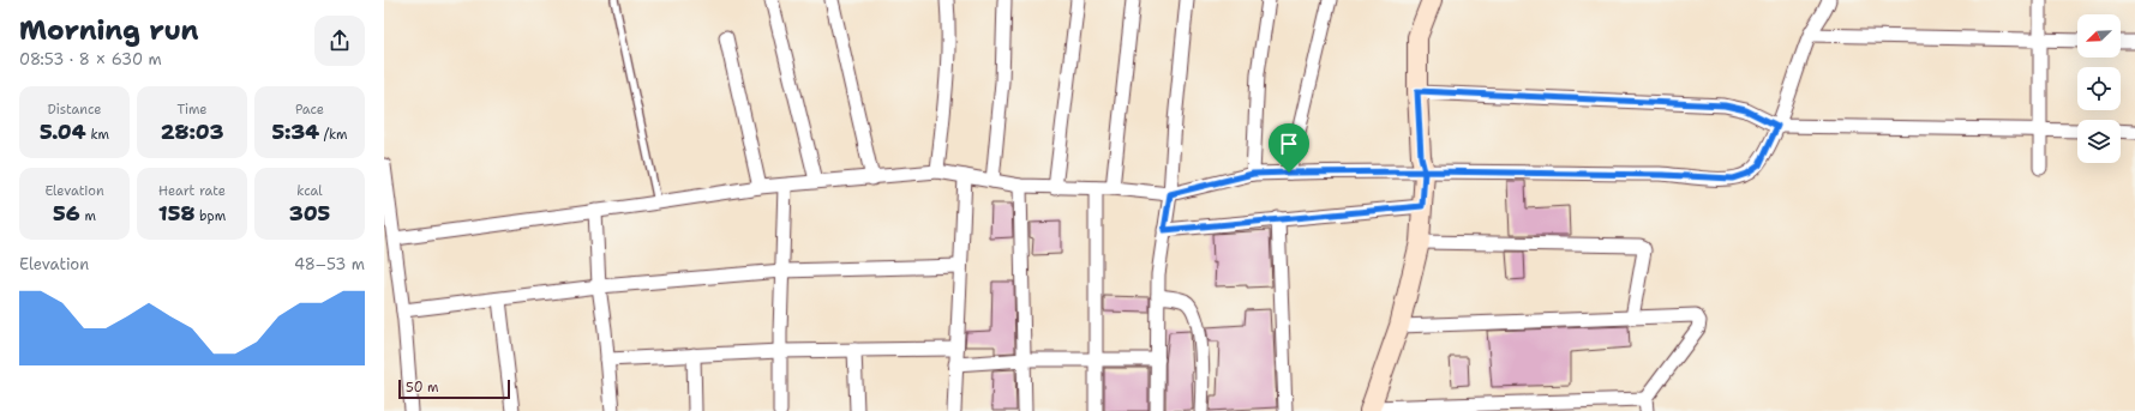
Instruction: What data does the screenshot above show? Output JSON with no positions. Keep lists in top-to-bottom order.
{
  "scale_bar": "50 m",
  "north": "bottom left",
  "page": {
    "heading": ["Morning run", "08:53 · 8 × 630 m"],
    "stats": [
      ["Distance", "5.04 km"],
      ["Time", "28:03"],
      ["Pace", "5:34 /km"],
      ["Elevation", "56 m"],
      ["Heart rate", "158 bpm"],
      ["kcal", "305"]
    ],
    "chart": ["Elevation", "48–53 m"],
    "scale": "50 m"
  }
}
